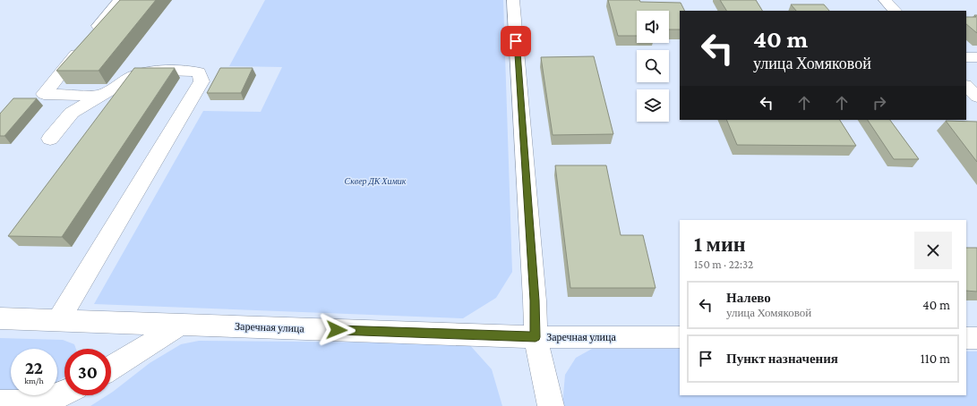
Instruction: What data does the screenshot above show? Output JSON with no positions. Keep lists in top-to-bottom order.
{
  "streets": {
    "street": ["Заречная улица"]
  },
  "parks": ["Сквер ДК Химик"],
  "page": {
    "turn": ["40 m", "улица Хомяковой"],
    "heading": ["1 мин", "150 m · 22:32"],
    "list": [
      {
        "name": "Налево",
        "note": "улица Хомяковой",
        "value": "40 m"
      },
      {
        "name": "Пункт назначения",
        "value": "110 m"
      }
    ],
    "speed": "22 km/h",
    "limit": "30"
  }
}
